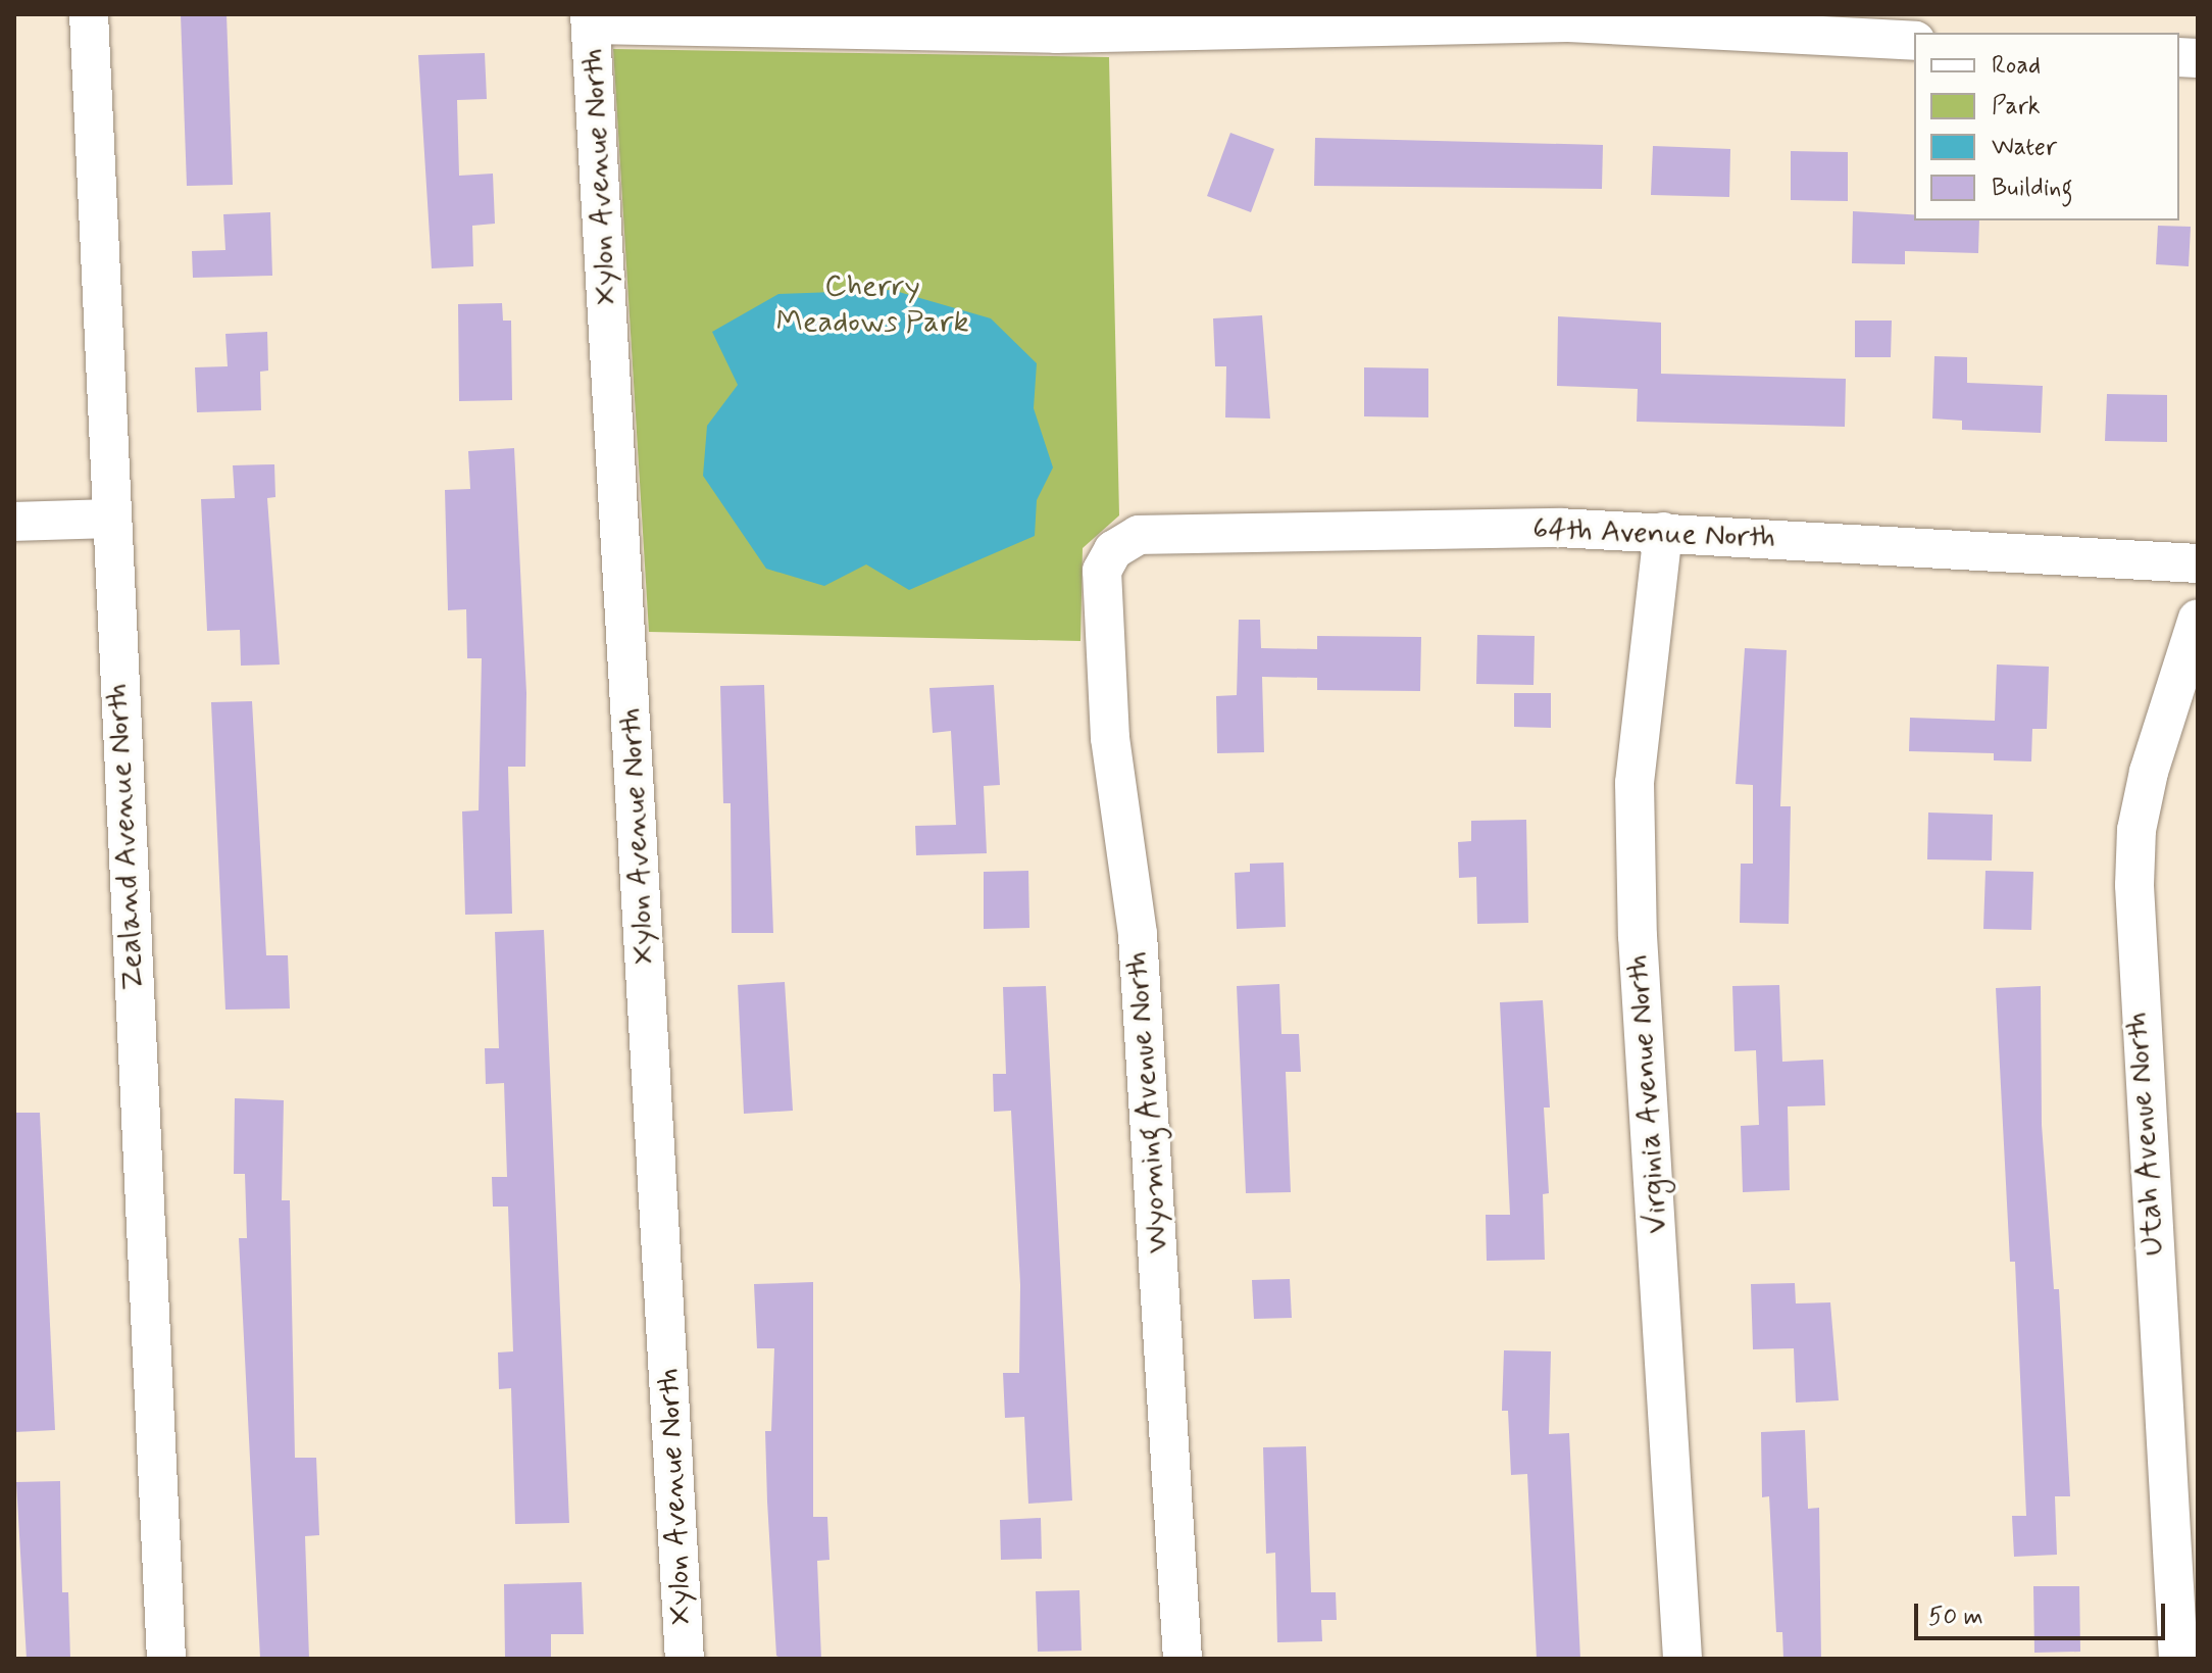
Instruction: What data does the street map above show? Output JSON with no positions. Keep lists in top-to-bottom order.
{
  "streets": {
    "street": [
      "Xylon Avenue North",
      "64th Avenue North",
      "Zealand Avenue North",
      "Virginia Avenue North",
      "Wyoming Avenue North",
      "Utah Avenue North"
    ]
  },
  "crossings": [
    ["64th Avenue North", "Virginia Avenue North"],
    ["64th Avenue North", "Wyoming Avenue North"]
  ],
  "parks": ["Cherry Meadows Park"],
  "legend": [
    "Road",
    "Park",
    "Water",
    "Building"
  ],
  "scale_bar": "50 m"
}
